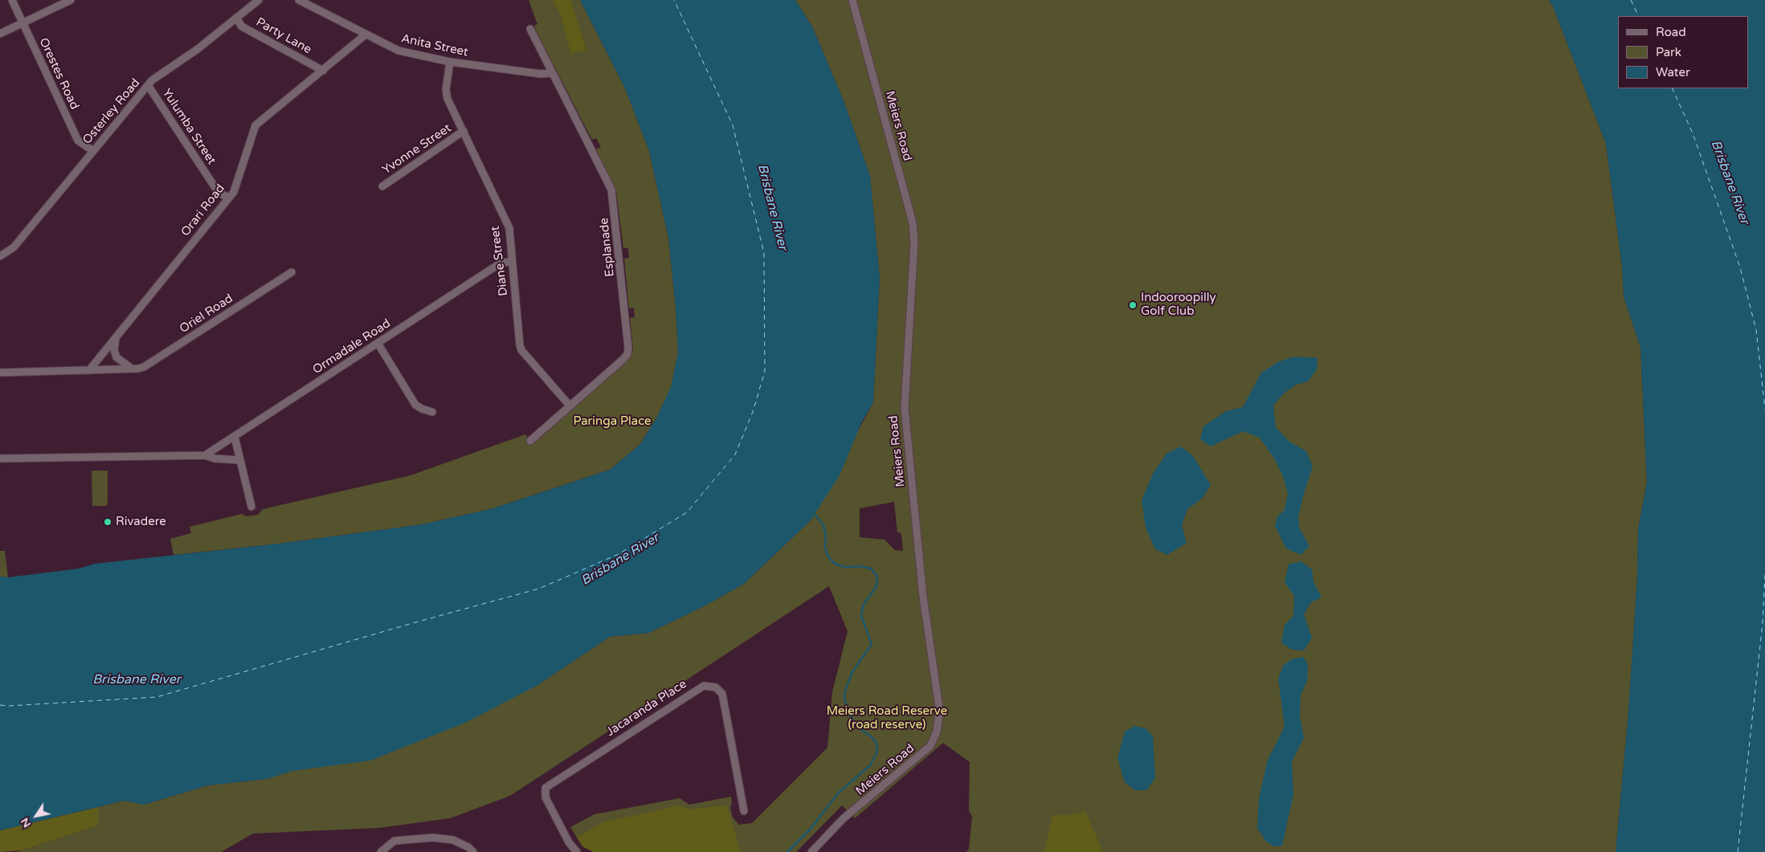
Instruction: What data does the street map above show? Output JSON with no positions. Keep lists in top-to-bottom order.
{
  "streets": {
    "street": [
      "Party Lane",
      "Anita Street",
      "Orestes Road",
      "Osterley Road",
      "Meiers Road",
      "Yulumba Street",
      "Yvonne Street",
      "Orari Road",
      "Esplanade",
      "Diane Street",
      "Oriel Road",
      "Ormadale Road",
      "Jacaranda Place"
    ]
  },
  "crossings": [
    ["Party Lane", "Osterley Road"],
    ["Party Lane", "Orari Road"],
    ["Anita Street", "Orari Road"],
    ["Anita Street", "Esplanade"],
    ["Anita Street", "Diane Street"],
    ["Orestes Road", "Osterley Road"],
    ["Osterley Road", "Yulumba Street"],
    ["Yulumba Street", "Orari Road"],
    ["Yvonne Street", "Diane Street"],
    ["Orari Road", "Oriel Road"],
    ["Esplanade", "Diane Street"],
    ["Diane Street", "Ormadale Road"]
  ],
  "water": ["Brisbane River"],
  "parks": ["Paringa Place", "Meiers Road Reserve (road reserve)"],
  "places": ["Indooroopilly Golf Club", "Rivadere"],
  "legend": ["Road", "Park", "Water"],
  "north": "bottom left"
}
